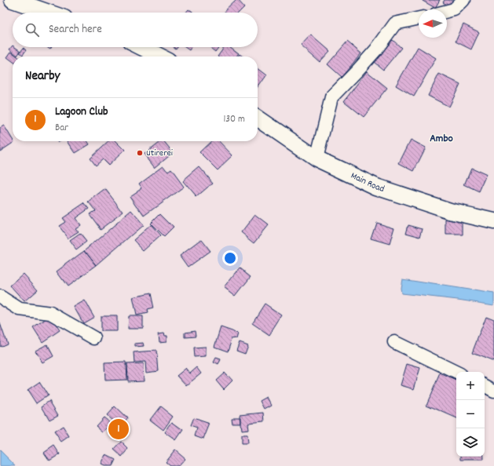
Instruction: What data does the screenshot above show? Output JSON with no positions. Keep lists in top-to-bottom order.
{
  "streets": {
    "main road": ["Main Road"]
  },
  "districts": ["Ambo"],
  "places": ["Utirerei"],
  "north": "left",
  "page": {
    "search": "Search here",
    "heading": "Nearby",
    "list": [
      {
        "mark": "1",
        "name": "Lagoon Club",
        "note": "Bar",
        "value": "130 m"
      }
    ],
    "map_buttons": ["+", "−"],
    "pins": "1"
  }
}
